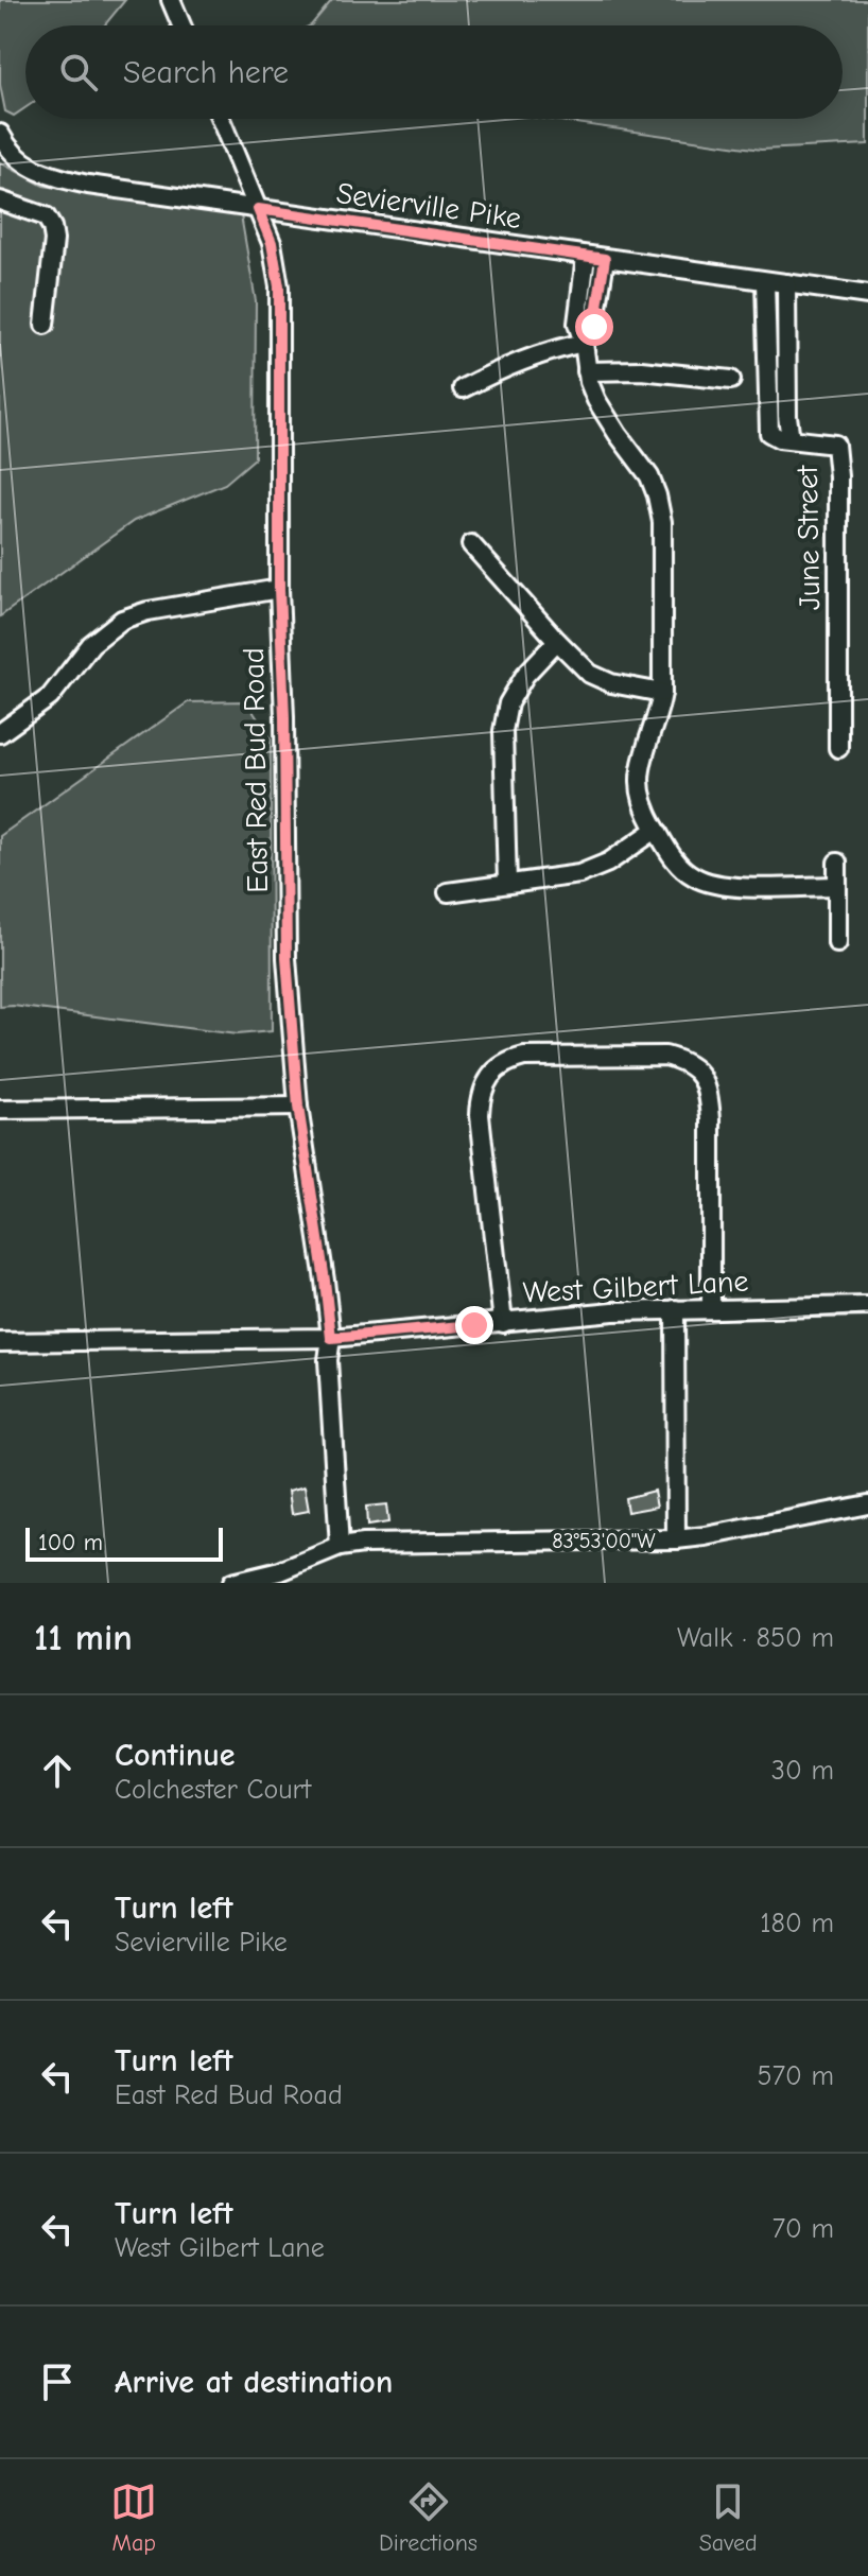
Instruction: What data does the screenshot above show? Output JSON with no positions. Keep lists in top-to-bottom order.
{
  "streets": {
    "street": [
      "Sevierville Pike",
      "June Street",
      "East Red Bud Road",
      "West Gilbert Lane"
    ]
  },
  "crossings": [
    ["Sevierville Pike", "June Street"],
    ["Sevierville Pike", "East Red Bud Road"],
    ["East Red Bud Road", "West Gilbert Lane"]
  ],
  "scale_bar": "100 m",
  "page": {
    "search": "Search here",
    "scale": "100 m",
    "heading": ["11 min", "Walk · 850 m"],
    "list": [
      ["Continue", "Colchester Court", "30 m"],
      ["Turn left", "Sevierville Pike", "180 m"],
      ["Turn left", "East Red Bud Road", "570 m"],
      ["Turn left", "West Gilbert Lane", "70 m"],
      "Arrive at destination"
    ],
    "nav": ["Map", "Directions", "Saved"]
  },
  "coordinates": ["83°53'00\"W"]
}
